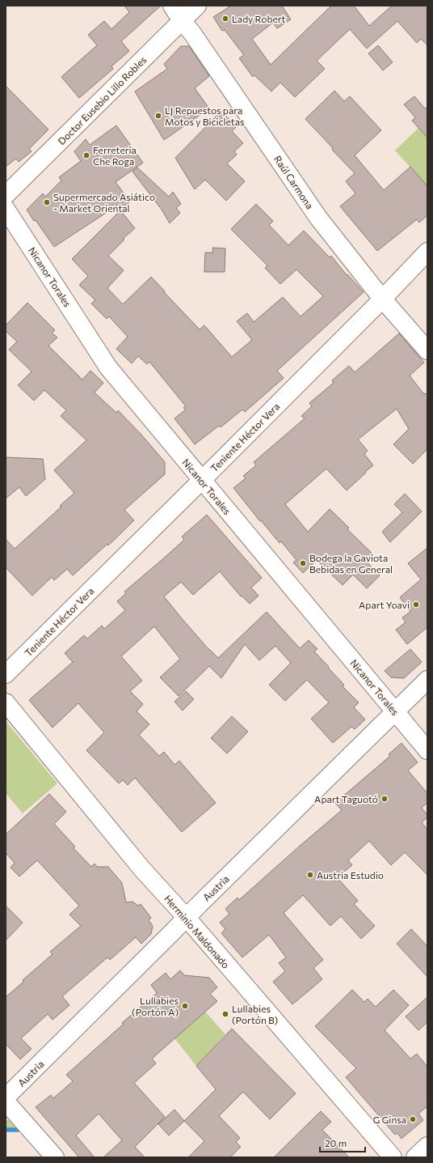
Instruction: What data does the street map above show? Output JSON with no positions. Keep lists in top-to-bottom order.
{
  "streets": {
    "street": [
      "Doctor Eusebio Lillo Robles",
      "Raúl Carmona",
      "Nicanor Torales",
      "Teniente Héctor Vera",
      "Austria",
      "Herminio Maldonado"
    ]
  },
  "crossings": [
    ["Doctor Eusebio Lillo Robles", "Raúl Carmona"],
    ["Raúl Carmona", "Teniente Héctor Vera"],
    ["Nicanor Torales", "Teniente Héctor Vera"],
    ["Nicanor Torales", "Austria"],
    ["Austria", "Herminio Maldonado"]
  ],
  "places": [
    "Lady Robert",
    "LJ Repuestos para Motos y Bicicletas",
    "Ferreteria Che Roga",
    "Supermercado Asiático - Market Oriental",
    "Bodega la Gaviota Bebidas en General",
    "Apart Yoavi",
    "Apart Taguotó",
    "Austria Estudio",
    "Lullabies (Portón A)",
    "Lullabies (Portón B)",
    "G Ginsa"
  ],
  "scale_bar": "20 m"
}
